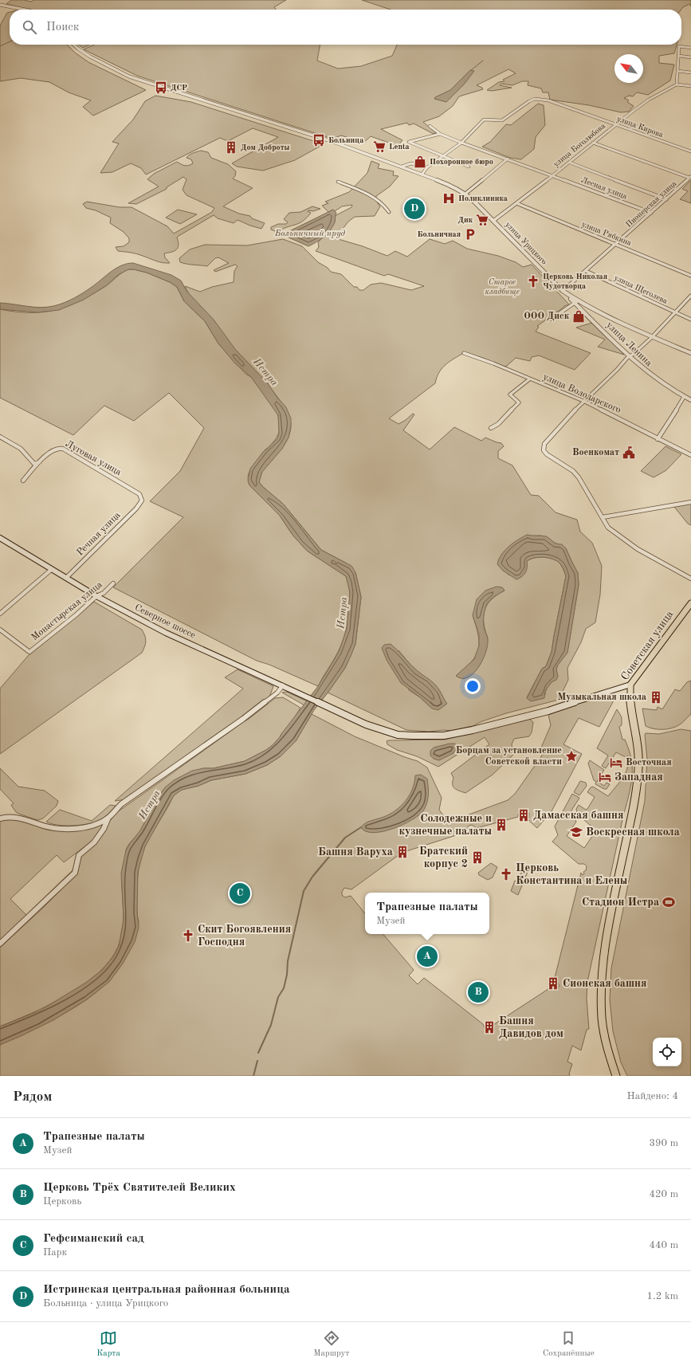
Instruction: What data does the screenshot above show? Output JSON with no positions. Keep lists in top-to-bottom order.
{
  "streets": {
    "main road": ["Северное шоссе", "Советская улица"],
    "street": [
      "улица Кирова",
      "улица Боголюбова",
      "Лесная улица",
      "Пионерская улица",
      "улица Рябкина",
      "улица Урицкого",
      "улица Щеголева",
      "улица Ленина",
      "улица Володарского",
      "Луговая улица",
      "Речная улица",
      "Монастырская улица"
    ]
  },
  "crossings": [
    ["улица Кирова", "улица Боголюбова"],
    ["улица Кирова", "Лесная улица"],
    ["улица Боголюбова", "Лесная улица"],
    ["улица Боголюбова", "улица Рябкина"],
    ["улица Боголюбова", "улица Урицкого"],
    ["Лесная улица", "Пионерская улица"],
    ["Пионерская улица", "улица Рябкина"],
    ["Пионерская улица", "улица Урицкого"],
    ["Пионерская улица", "улица Щеголева"],
    ["улица Урицкого", "улица Ленина"],
    ["Луговая улица", "Речная улица"],
    ["Речная улица", "Северное шоссе"],
    ["Монастырская улица", "Северное шоссе"],
    ["Северное шоссе", "Советская улица"]
  ],
  "water": ["Больничный пруд", "Истра"],
  "parks": ["Старое кладбище"],
  "places": {
    "bus stop": ["ДСР", "Больница"],
    "supermarket": ["Lenta", "Дик"],
    "building": [
      "Дом Доброты",
      "Музыкальная школа",
      "Дамасская башня",
      "Солодежные и кузнечные палаты",
      "Башня Варуха",
      "Братский корпус 2",
      "Сионская башня",
      "Башня Давидов дом"
    ],
    "shop": ["Похоронное бюро", "ООО Диск"],
    "hospital": ["Поликлиника"],
    "parking": ["Больничная"],
    "church": ["Церковь Николая Чудотворца", "Церковь Константина и Елены", "Скит Богоявления Господня"],
    "public building": ["Военкомат"],
    "place": ["Борцам за установление Советской власти"],
    "hotel": ["Восточная", "Западная"],
    "school or university": ["Воскресная школа"],
    "sports": ["Стадион Истра"]
  },
  "north": "top left",
  "page": {
    "search": "Поиск",
    "pins": [
      "D",
      "C",
      "A",
      "B"
    ],
    "popup": ["Трапезные палаты", "Музей"],
    "heading": ["Рядом", "Найдено: 4"],
    "list": [
      {
        "mark": "A",
        "name": "Трапезные палаты",
        "note": "Музей",
        "value": "390 m"
      },
      {
        "mark": "B",
        "name": "Церковь Трёх Святителей Великих",
        "note": "Церковь",
        "value": "420 m"
      },
      {
        "mark": "C",
        "name": "Гефсиманский сад",
        "note": "Парк",
        "value": "440 m"
      },
      {
        "mark": "D",
        "name": "Истринская центральная районная больница",
        "note": "Больница · улица Урицкого",
        "value": "1.2 km"
      }
    ],
    "nav": ["Карта", "Маршрут", "Сохранённые"]
  }
}
